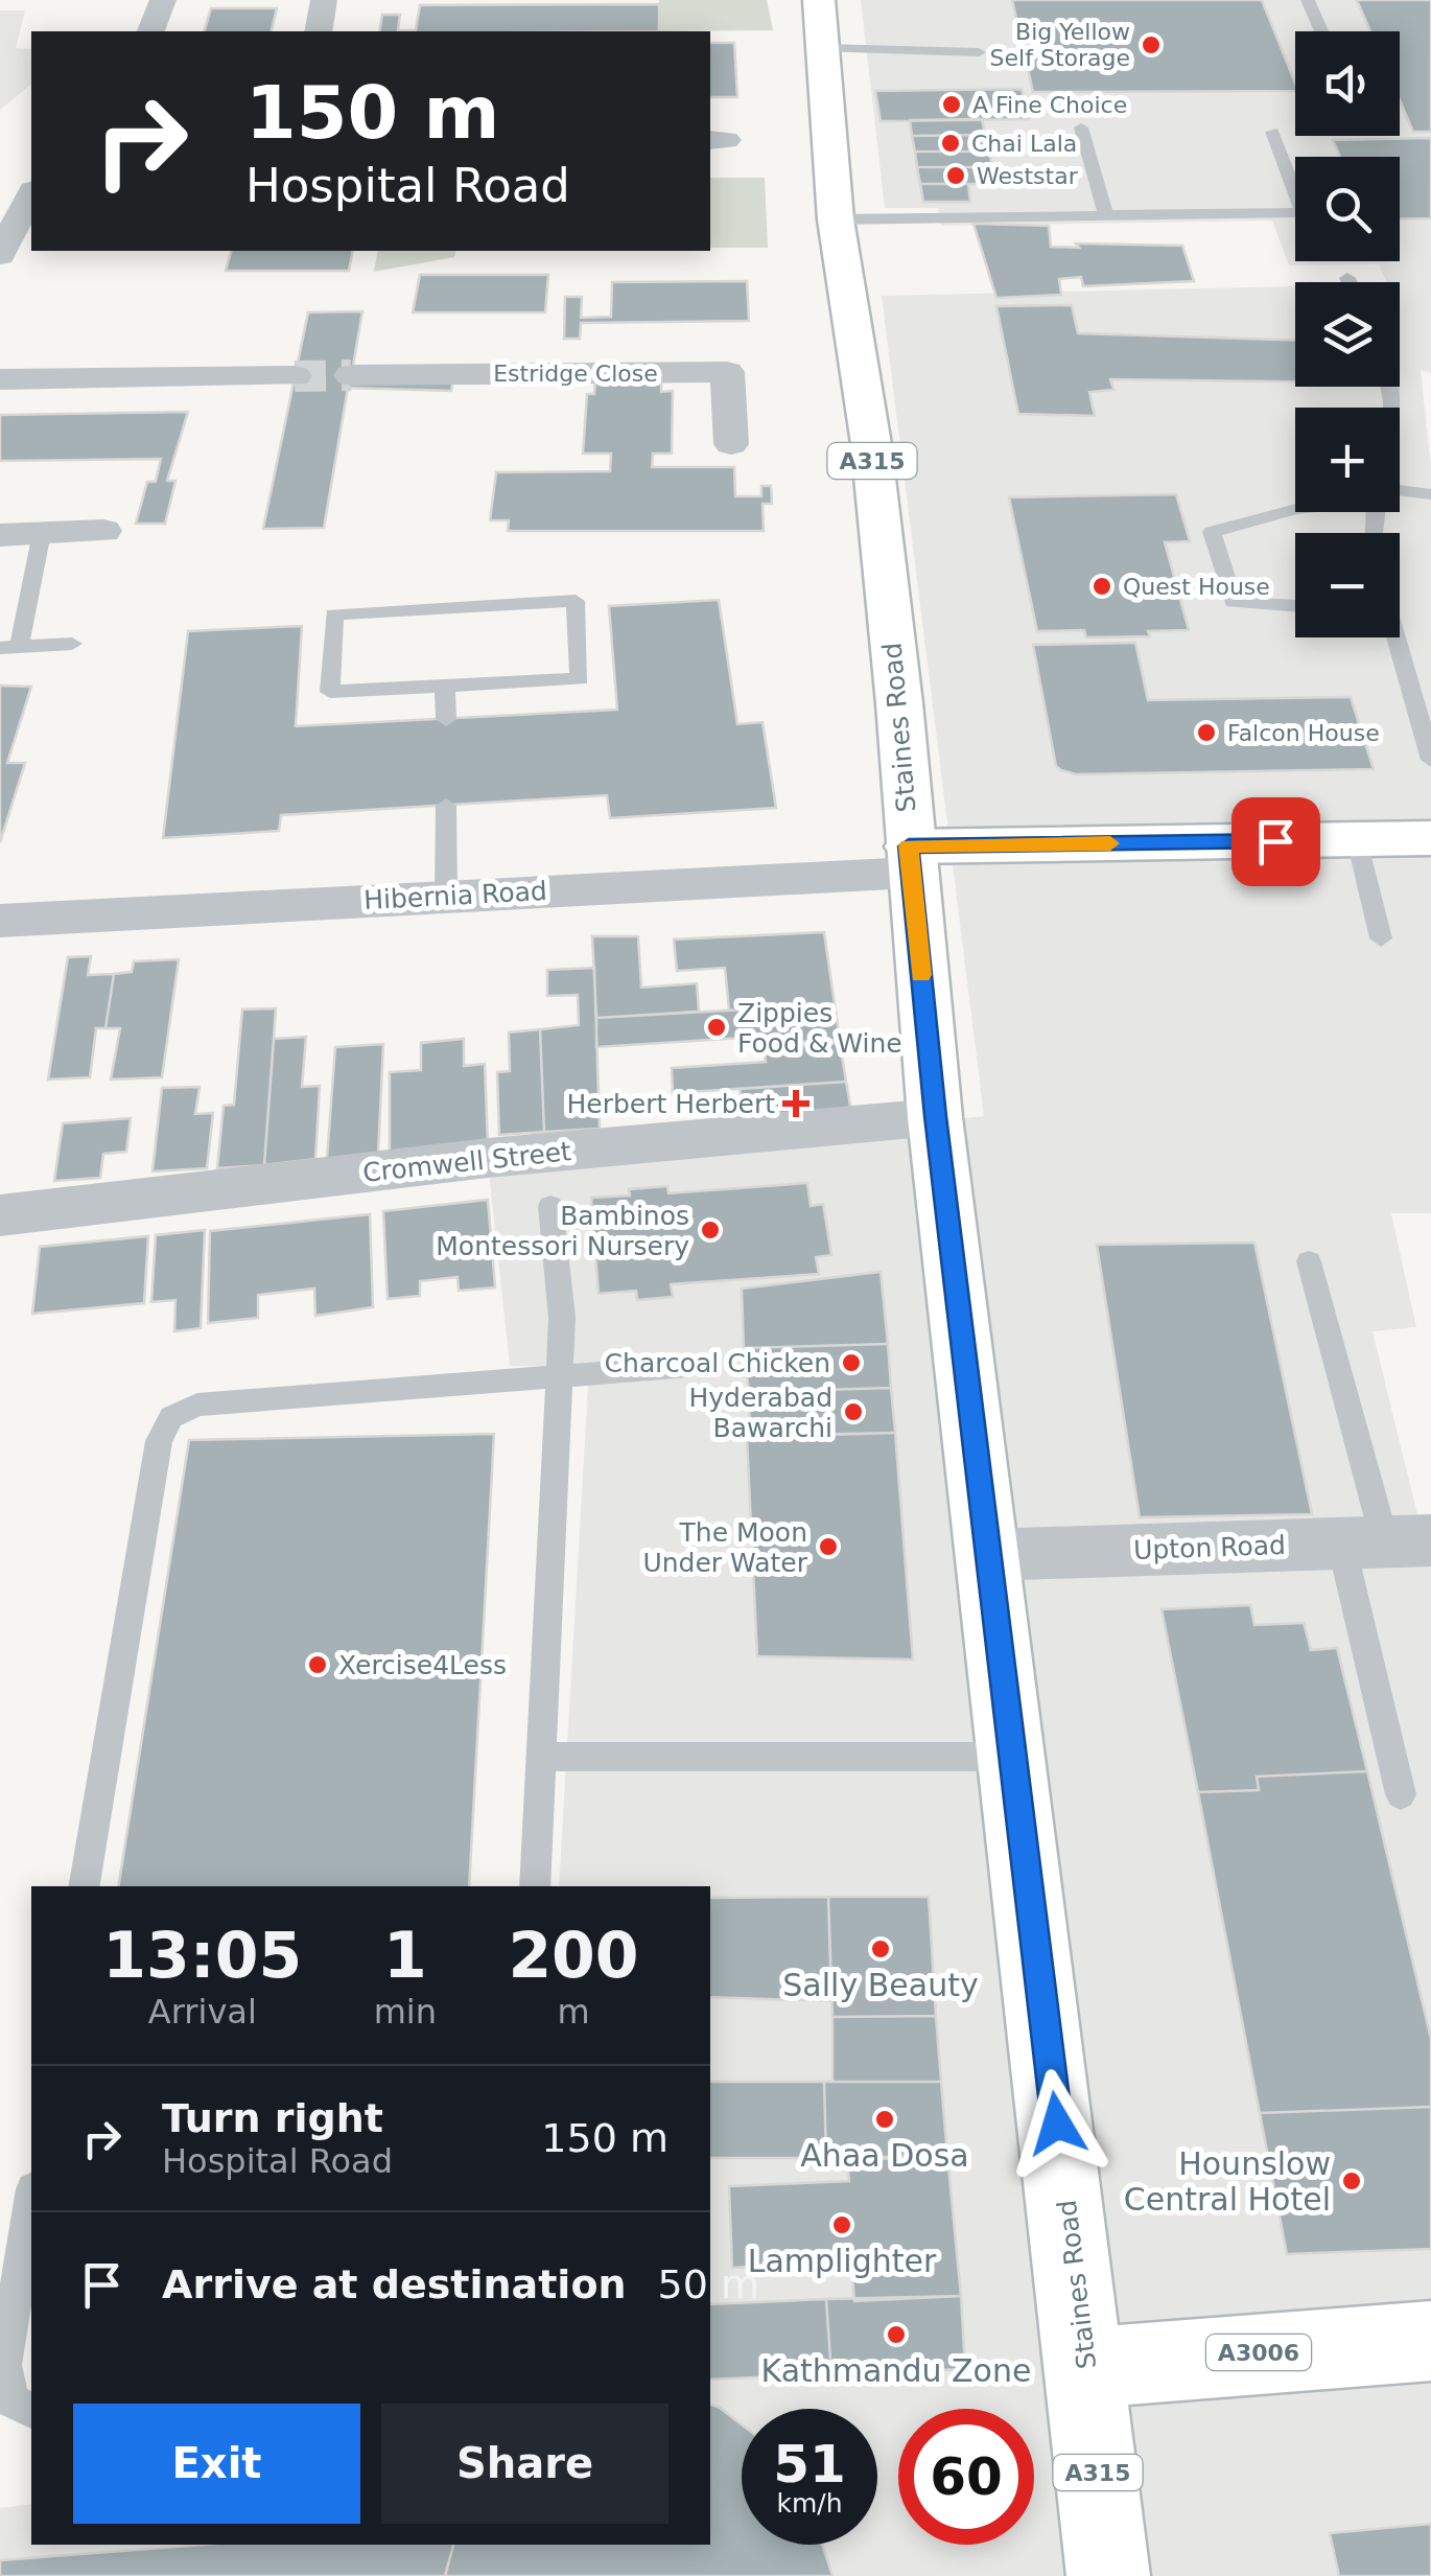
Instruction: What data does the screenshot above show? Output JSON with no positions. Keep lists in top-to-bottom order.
{
  "streets": {
    "main road": ["A315", "Staines Road", "A3006"],
    "street": [
      "Estridge Close",
      "Hibernia Road",
      "Cromwell Street",
      "Upton Road"
    ]
  },
  "crossings": [
    ["Staines Road", "Hibernia Road"],
    ["Staines Road", "Cromwell Street"],
    ["Staines Road", "Upton Road"],
    ["Staines Road", "A3006"]
  ],
  "places": {
    "other": [
      "Big Yellow Self Storage",
      "A Fine Choice",
      "Chai Lala",
      "Weststar",
      "Quest House",
      "Falcon House",
      "Zippies Food & Wine",
      "Bambinos Montessori Nursery",
      "Charcoal Chicken",
      "Hyderabad Bawarchi",
      "The Moon Under Water",
      "Xercise4Less",
      "Sally Beauty",
      "Ahaa Dosa",
      "Hounslow Central Hotel",
      "Lamplighter",
      "Kathmandu Zone"
    ],
    "health": ["Herbert Herbert"]
  },
  "page": {
    "map_buttons": ["+", "−"],
    "turn": ["150 m", "Hospital Road"],
    "eta": [
      "13:05",
      "Arrival",
      "1",
      "min",
      "200",
      "m"
    ],
    "list": [
      {
        "name": "Turn right",
        "note": "Hospital Road",
        "value": "150 m"
      },
      {
        "name": "Arrive at destination",
        "value": "50 m"
      }
    ],
    "buttons": ["Exit", "Share"],
    "speed": "51 km/h",
    "limit": "60"
  }
}
